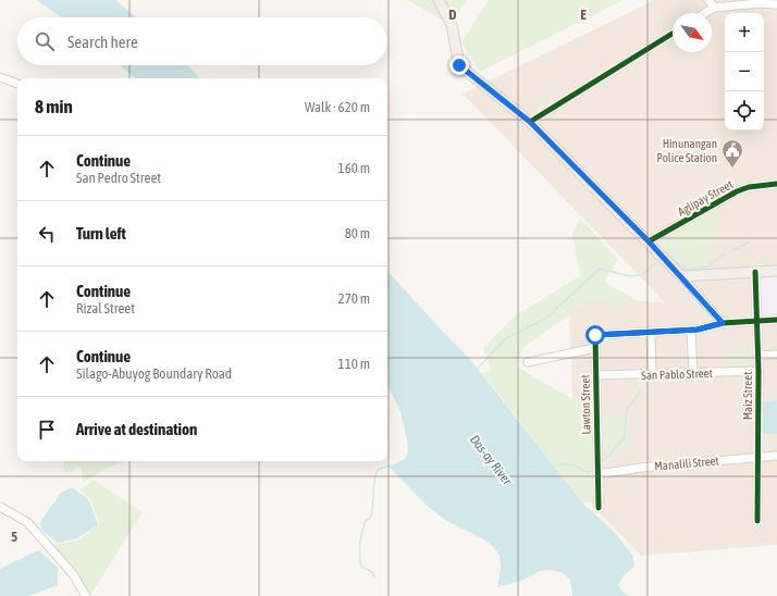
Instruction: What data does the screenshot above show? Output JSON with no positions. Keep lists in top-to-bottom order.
{
  "streets": {
    "street": [
      "Aglipay Street",
      "San Pablo Street",
      "Maiz Street",
      "Lawton Street",
      "Manalili Street"
    ]
  },
  "crossings": [
    ["San Pablo Street", "Maiz Street"],
    ["San Pablo Street", "Lawton Street"],
    ["Maiz Street", "Manalili Street"],
    ["Lawton Street", "Manalili Street"]
  ],
  "water": ["Das-ay River"],
  "places": {
    "public building": ["Hinunangan Police Station"]
  },
  "north": "bottom right",
  "page": {
    "map_buttons": ["+", "−"],
    "search": "Search here",
    "heading": ["8 min", "Walk · 620 m"],
    "list": [
      ["Continue", "San Pedro Street", "160 m"],
      ["Turn left", "80 m"],
      ["Continue", "Rizal Street", "270 m"],
      ["Continue", "Silago-Abuyog Boundary Road", "110 m"],
      "Arrive at destination"
    ]
  },
  "grid": {
    "columns": ["D", "E"],
    "rows": ["5"]
  }
}
